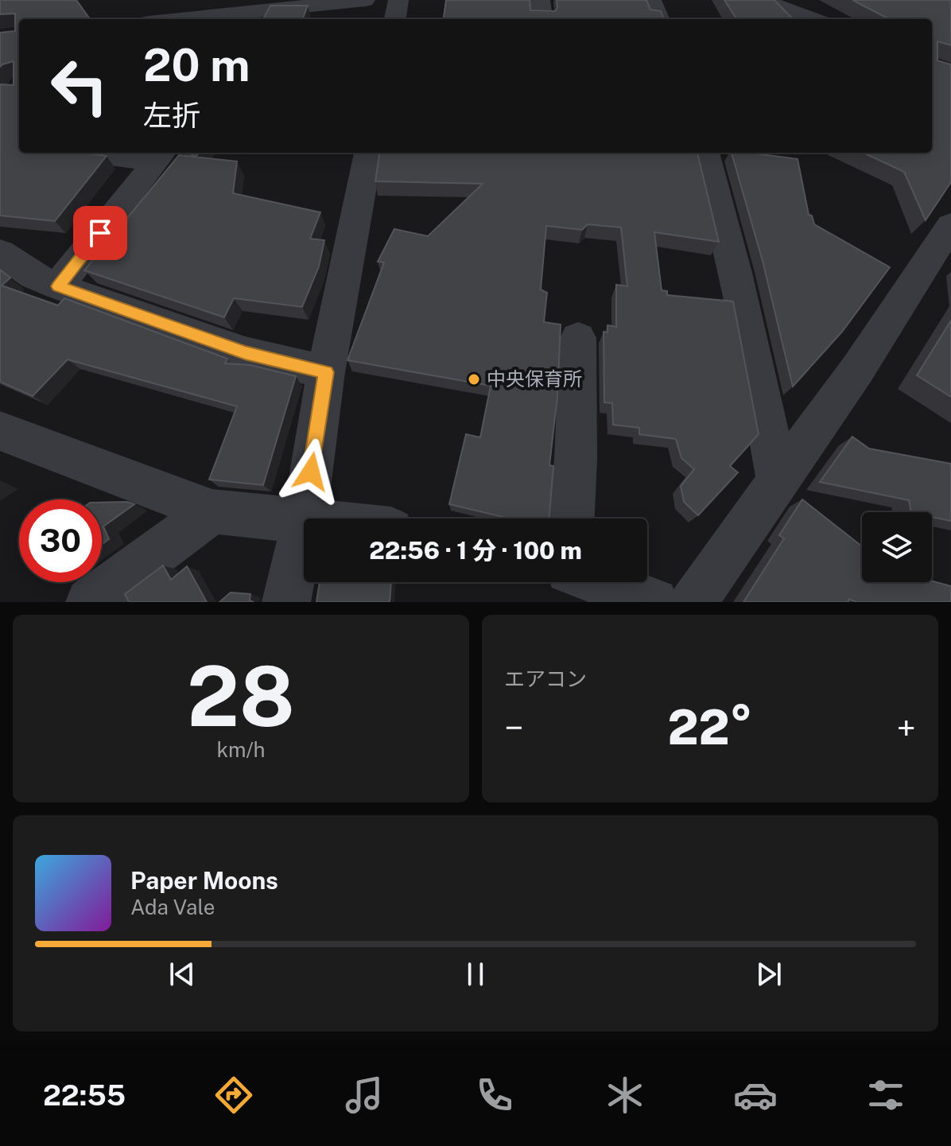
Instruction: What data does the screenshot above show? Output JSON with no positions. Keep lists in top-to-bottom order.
{
  "places": ["中央保育所"],
  "page": {
    "turn": ["20 m", "左折"],
    "limit": "30",
    "trip": "22:56 · 1 分 · 100 m",
    "tile": [
      ["28", "km/h"],
      "エアコン"
    ],
    "heat": ["−", "22°", "+"],
    "song": ["Paper Moons", "Ada Vale"],
    "tabs": "22:55"
  }
}
